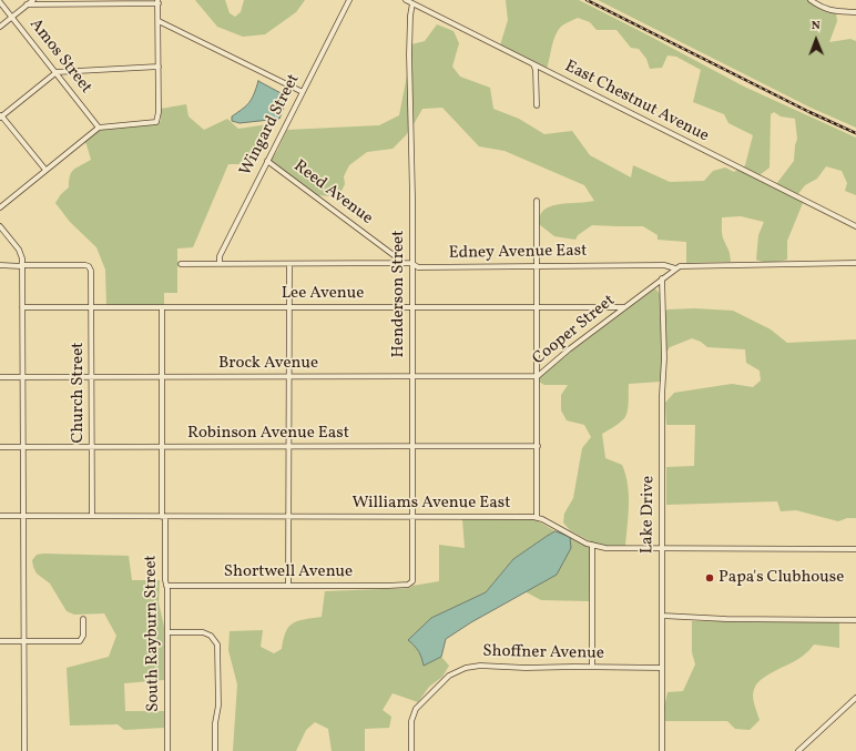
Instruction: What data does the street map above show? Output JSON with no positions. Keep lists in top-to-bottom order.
{
  "streets": {
    "street": [
      "Amos Street",
      "East Chestnut Avenue",
      "Wingard Street",
      "Reed Avenue",
      "Edney Avenue East",
      "Lee Avenue",
      "Henderson Street",
      "Cooper Street",
      "Brock Avenue",
      "Church Street",
      "Robinson Avenue East",
      "Williams Avenue East",
      "Lake Drive",
      "Shortwell Avenue",
      "South Rayburn Street",
      "Shoffner Avenue"
    ]
  },
  "crossings": [
    ["East Chestnut Avenue", "Henderson Street"],
    ["Wingard Street", "Reed Avenue"],
    ["Wingard Street", "Edney Avenue East"],
    ["Reed Avenue", "Edney Avenue East"],
    ["Edney Avenue East", "Henderson Street"],
    ["Edney Avenue East", "Cooper Street"],
    ["Lee Avenue", "Henderson Street"],
    ["Lee Avenue", "Cooper Street"],
    ["Lee Avenue", "Church Street"],
    ["Lee Avenue", "South Rayburn Street"],
    ["Henderson Street", "Brock Avenue"],
    ["Henderson Street", "Robinson Avenue East"],
    ["Henderson Street", "Williams Avenue East"],
    ["Henderson Street", "Shortwell Avenue"],
    ["Cooper Street", "Brock Avenue"],
    ["Cooper Street", "Robinson Avenue East"],
    ["Cooper Street", "Williams Avenue East"],
    ["Cooper Street", "Lake Drive"],
    ["Brock Avenue", "Church Street"],
    ["Brock Avenue", "South Rayburn Street"],
    ["Church Street", "Robinson Avenue East"],
    ["Church Street", "Williams Avenue East"],
    ["Robinson Avenue East", "South Rayburn Street"],
    ["Williams Avenue East", "Lake Drive"],
    ["Williams Avenue East", "South Rayburn Street"],
    ["Lake Drive", "Shoffner Avenue"],
    ["Shortwell Avenue", "South Rayburn Street"]
  ],
  "places": ["Papa's Clubhouse"],
  "north": "top"
}
